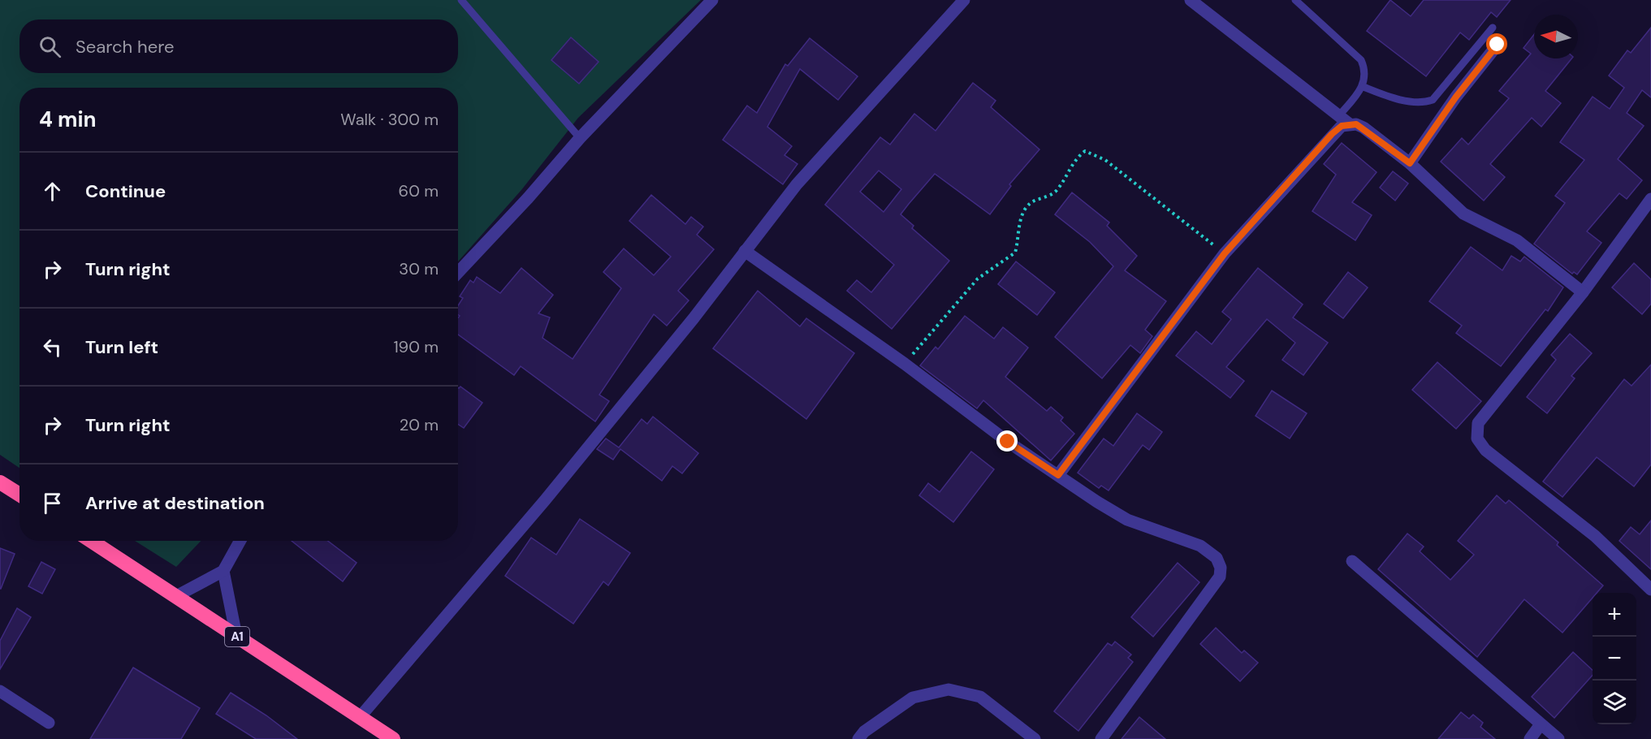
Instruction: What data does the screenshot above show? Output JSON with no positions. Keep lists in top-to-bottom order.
{
  "streets": {
    "highway": ["A1"]
  },
  "north": "left",
  "page": {
    "search": "Search here",
    "heading": ["4 min", "Walk · 300 m"],
    "list": [
      ["Continue", "60 m"],
      ["Turn right", "30 m"],
      ["Turn left", "190 m"],
      ["Turn right", "20 m"],
      "Arrive at destination"
    ],
    "map_buttons": ["+", "−"]
  }
}
